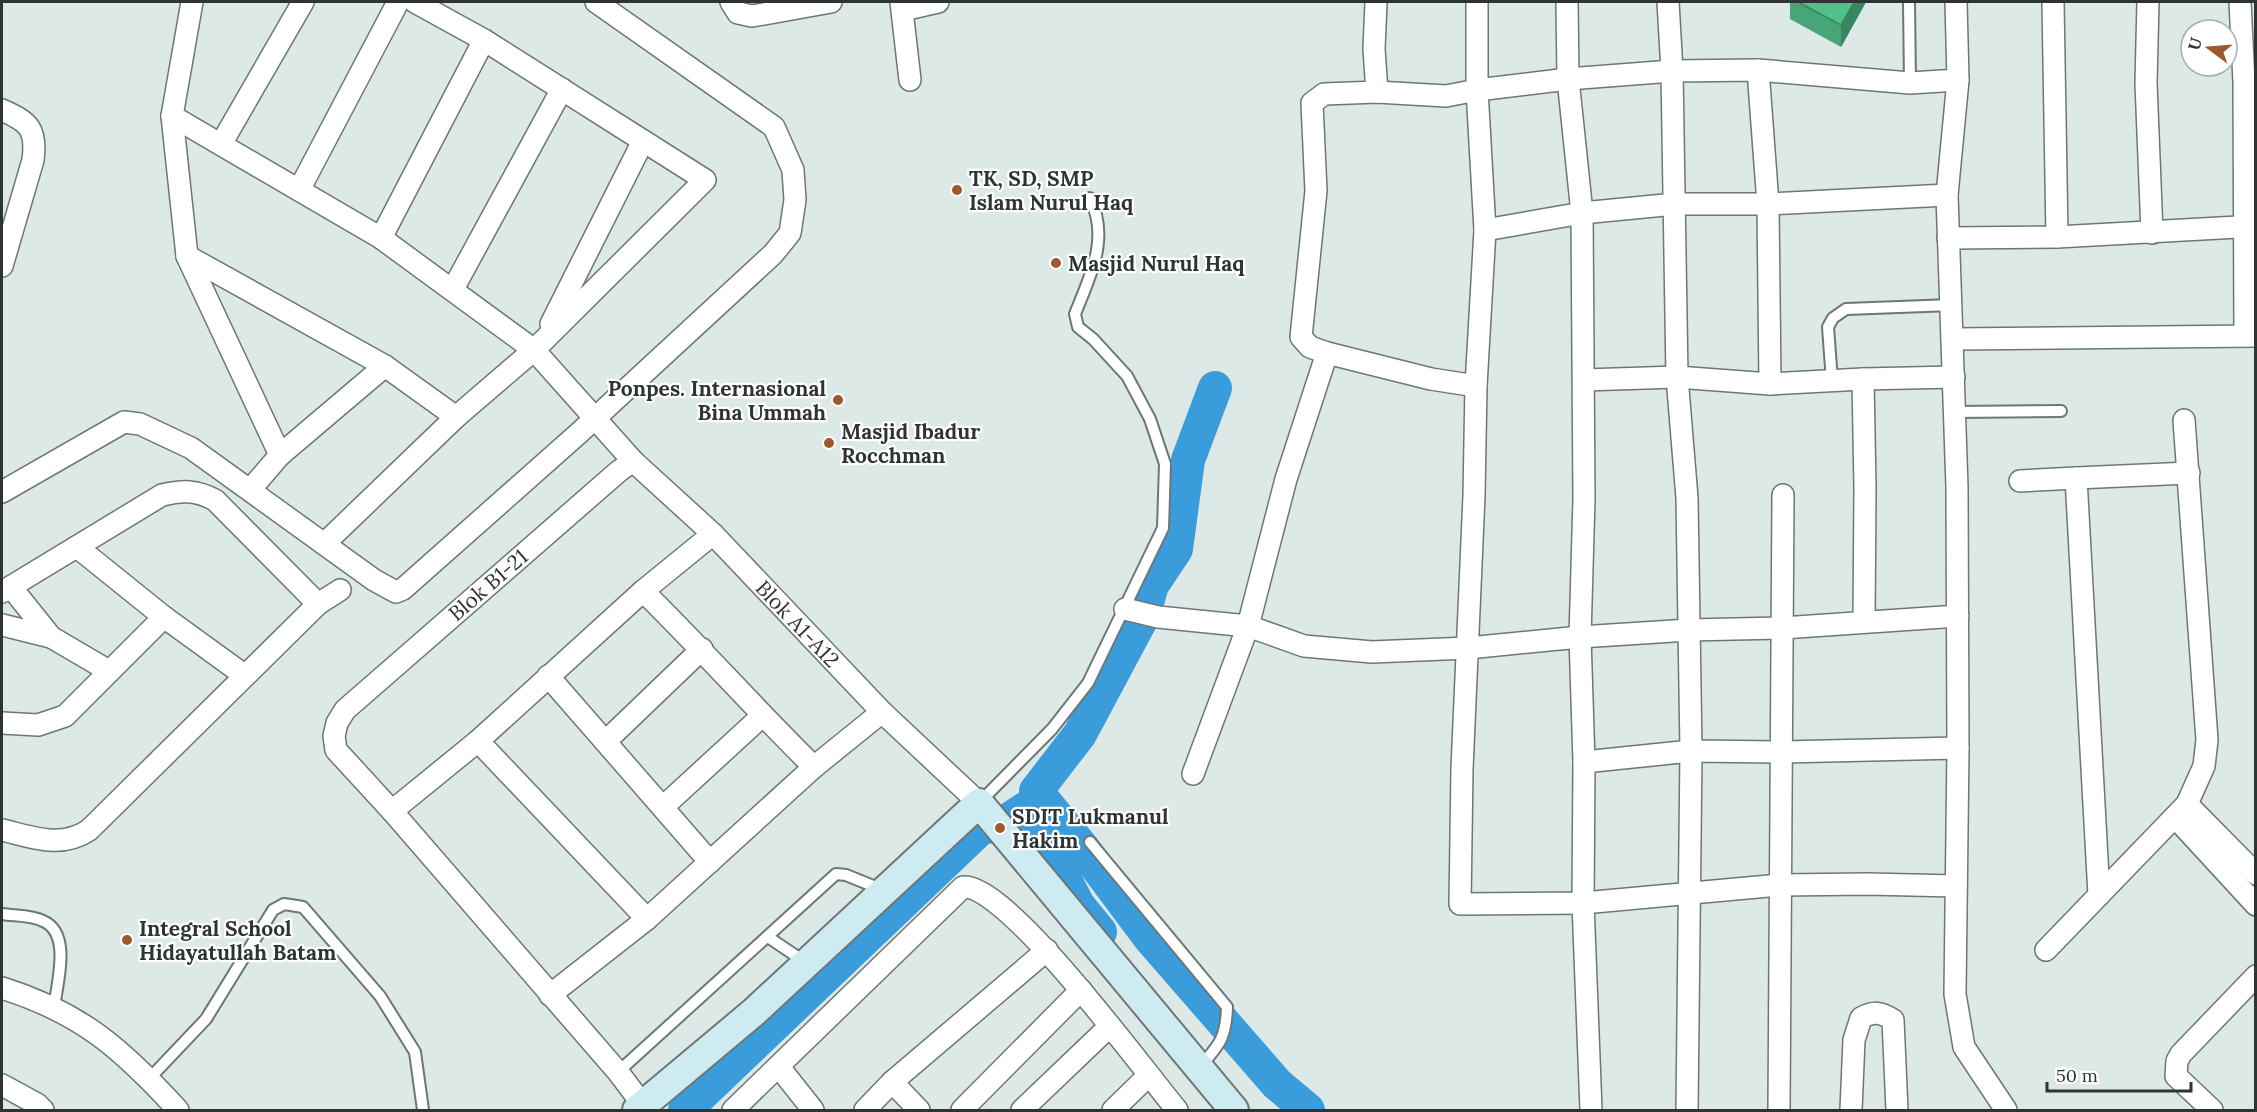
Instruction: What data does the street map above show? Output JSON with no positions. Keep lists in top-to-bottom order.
{
  "streets": {
    "street": ["Blok B1-21", "Blok A1-A12"]
  },
  "crossings": [
    ["Blok B1-21", "Blok A1-A12"]
  ],
  "places": [
    "TK, SD, SMP Islam Nurul Haq",
    "Masjid Nurul Haq",
    "Ponpes. Internasional Bina Ummah",
    "Masjid Ibadur Rocchman",
    "SDIT Lukmanul Hakim",
    "Integral School Hidayatullah Batam"
  ],
  "scale_bar": "50 m",
  "north": "left"
}
